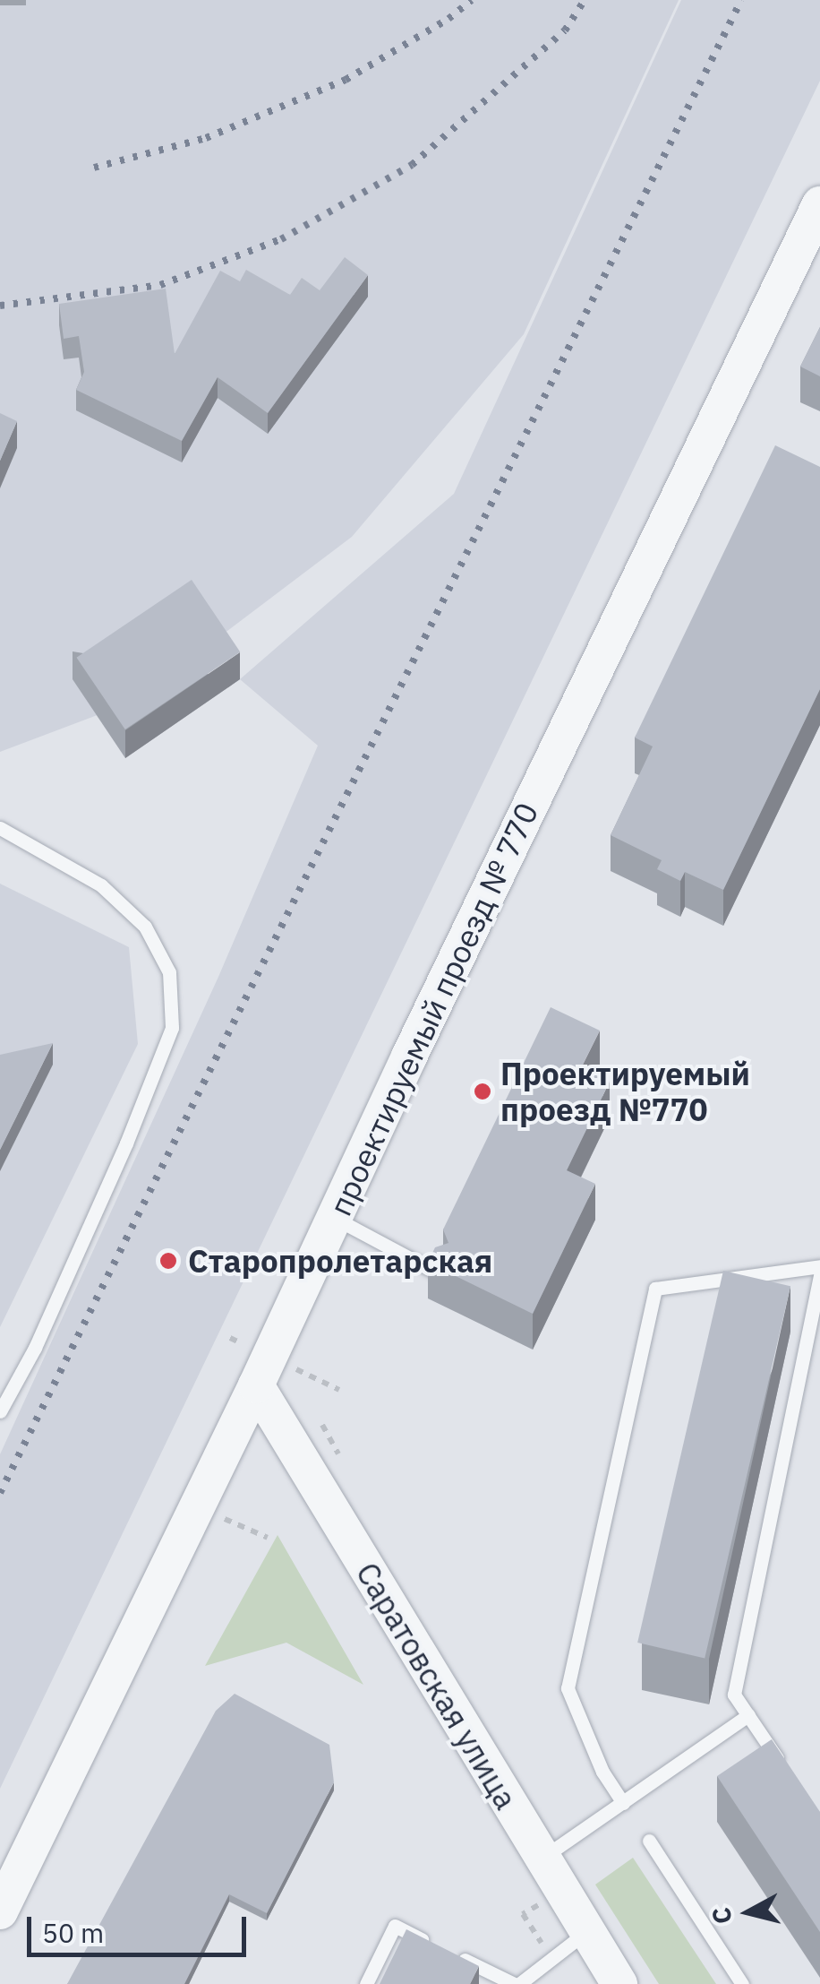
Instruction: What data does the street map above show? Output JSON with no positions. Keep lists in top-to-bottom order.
{
  "streets": {
    "street": ["проектируемый проезд № 770", "Саратовская улица"]
  },
  "crossings": [
    ["проектируемый проезд № 770", "Саратовская улица"]
  ],
  "places": ["Проектируемый проезд №770", "Старопролетарская"],
  "scale_bar": "50 m",
  "north": "left"
}
